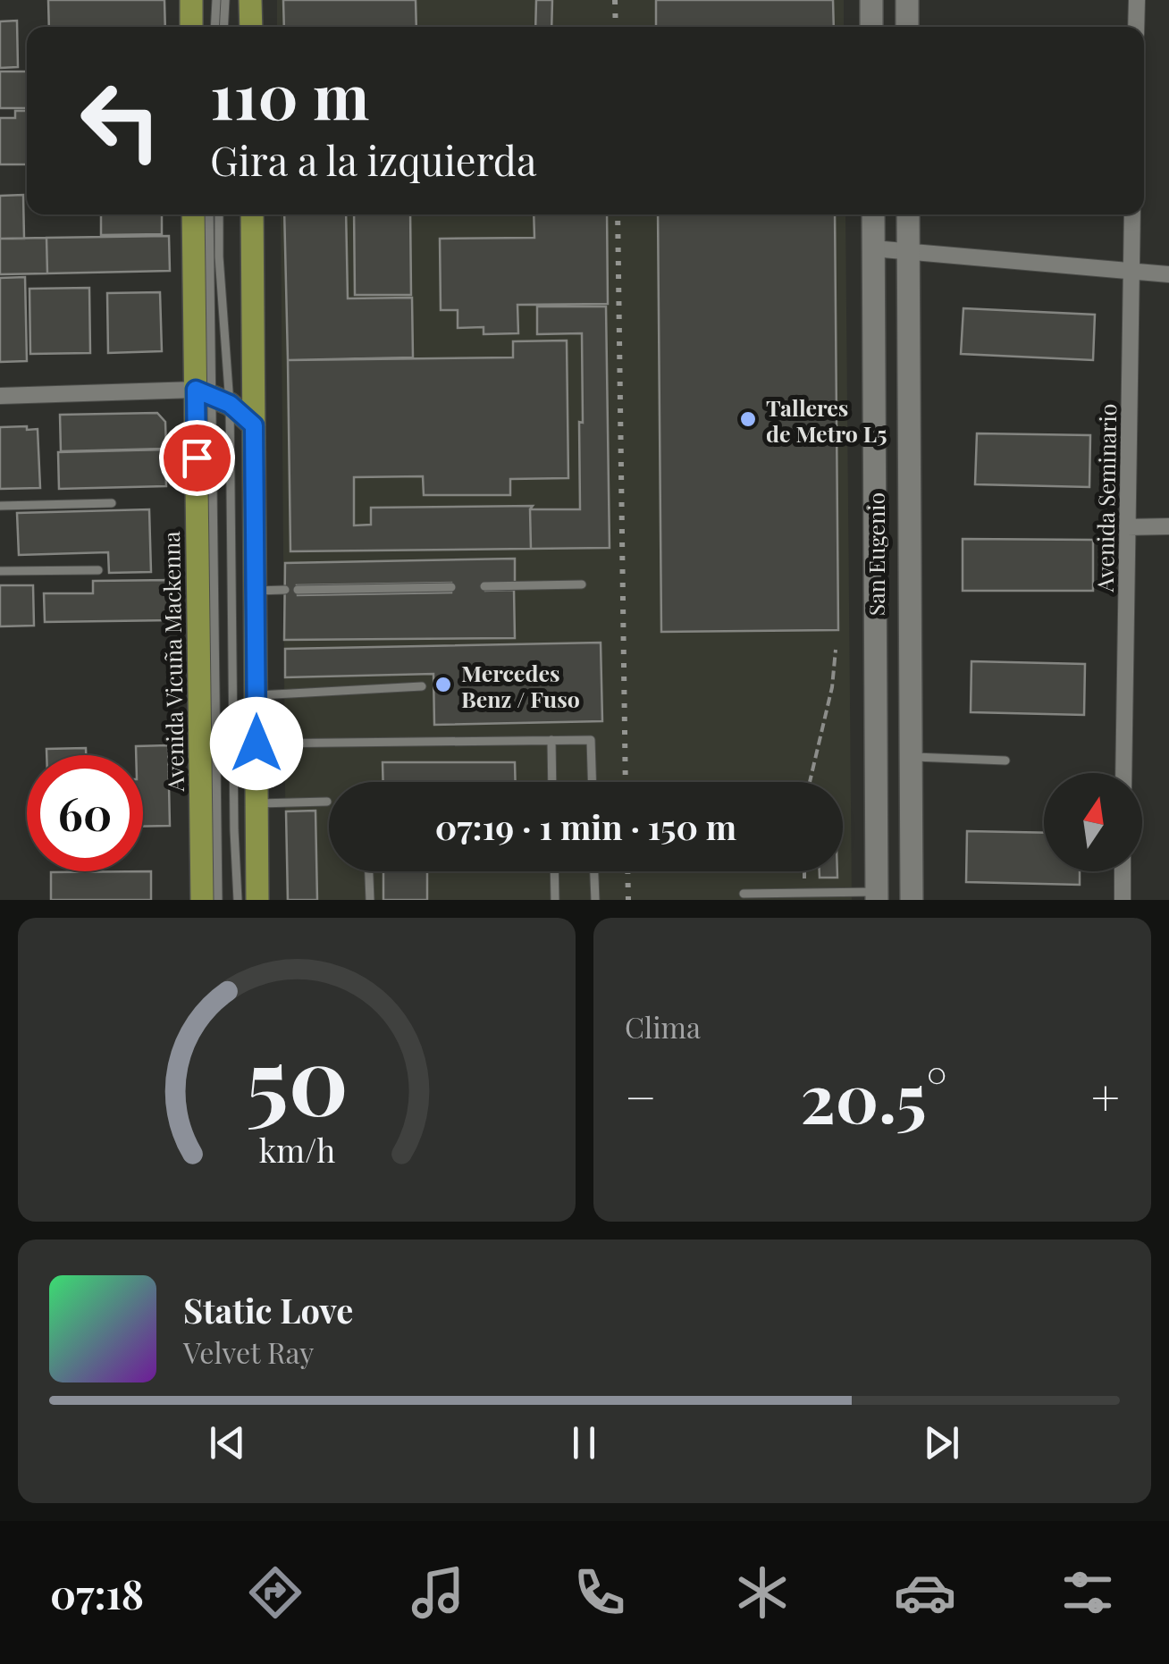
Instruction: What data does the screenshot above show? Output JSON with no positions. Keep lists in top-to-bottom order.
{
  "streets": {
    "main road": ["San Eugenio", "Avenida Vicuña Mackenna"],
    "street": ["Avenida Seminario"]
  },
  "places": ["Talleres de Metro L5", "Mercedes Benz / Fuso"],
  "north": "top",
  "page": {
    "turn": ["110 m", "Gira a la izquierda"],
    "limit": "60",
    "trip": "07:19 · 1 min · 150 m",
    "tile": "Clima",
    "heat": ["−", "20.5°", "+"],
    "song": ["Static Love", "Velvet Ray"],
    "tabs": "07:18",
    "gauge": ["50", "km/h"]
  }
}
